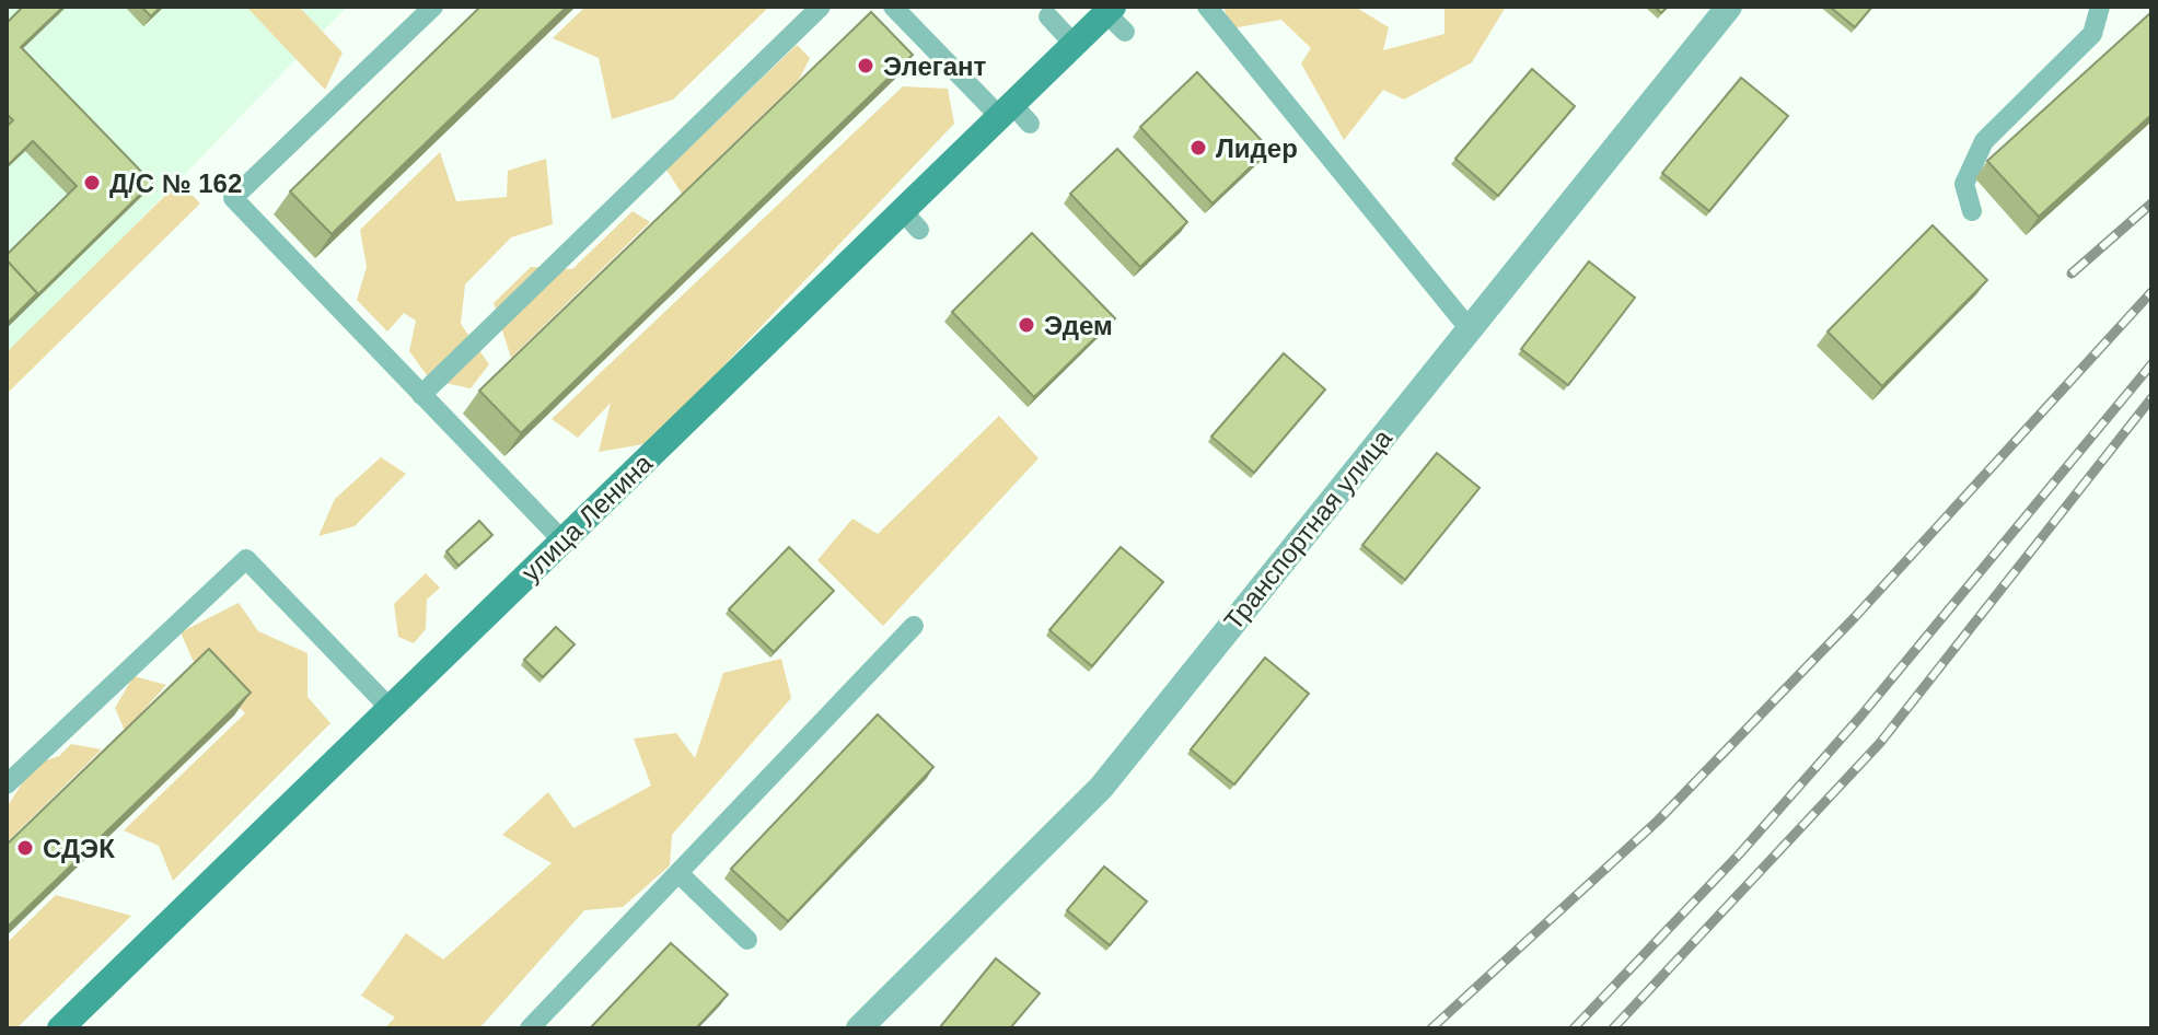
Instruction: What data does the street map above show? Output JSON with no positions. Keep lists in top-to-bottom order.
{
  "streets": {
    "main road": ["улица Ленина"],
    "street": ["Транспортная улица"]
  },
  "places": [
    "Элегант",
    "Лидер",
    "Д/С № 162",
    "Эдем",
    "СДЭК"
  ]
}
